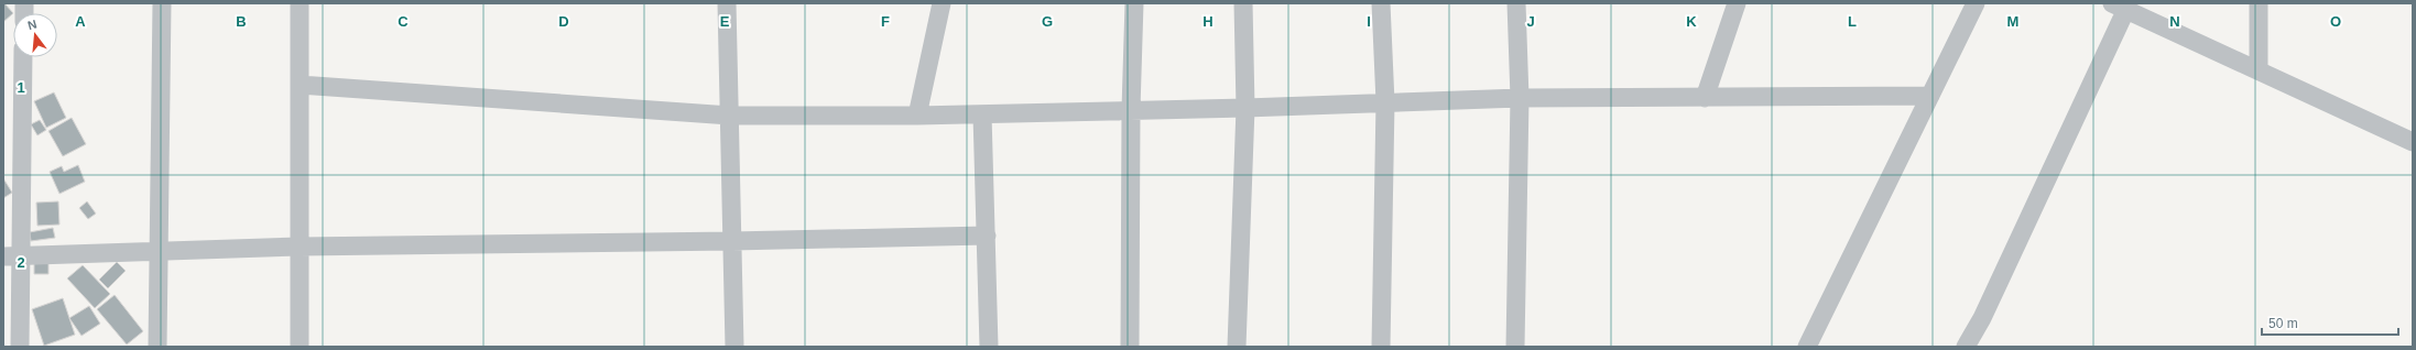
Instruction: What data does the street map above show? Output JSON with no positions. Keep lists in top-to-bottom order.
{
  "scale_bar": "50 m",
  "north": "top",
  "grid": {
    "columns": [
      "A",
      "B",
      "C",
      "D",
      "E",
      "F",
      "G",
      "H",
      "I",
      "J",
      "K",
      "L",
      "M",
      "N",
      "O"
    ],
    "rows": ["1", "2"]
  }
}
